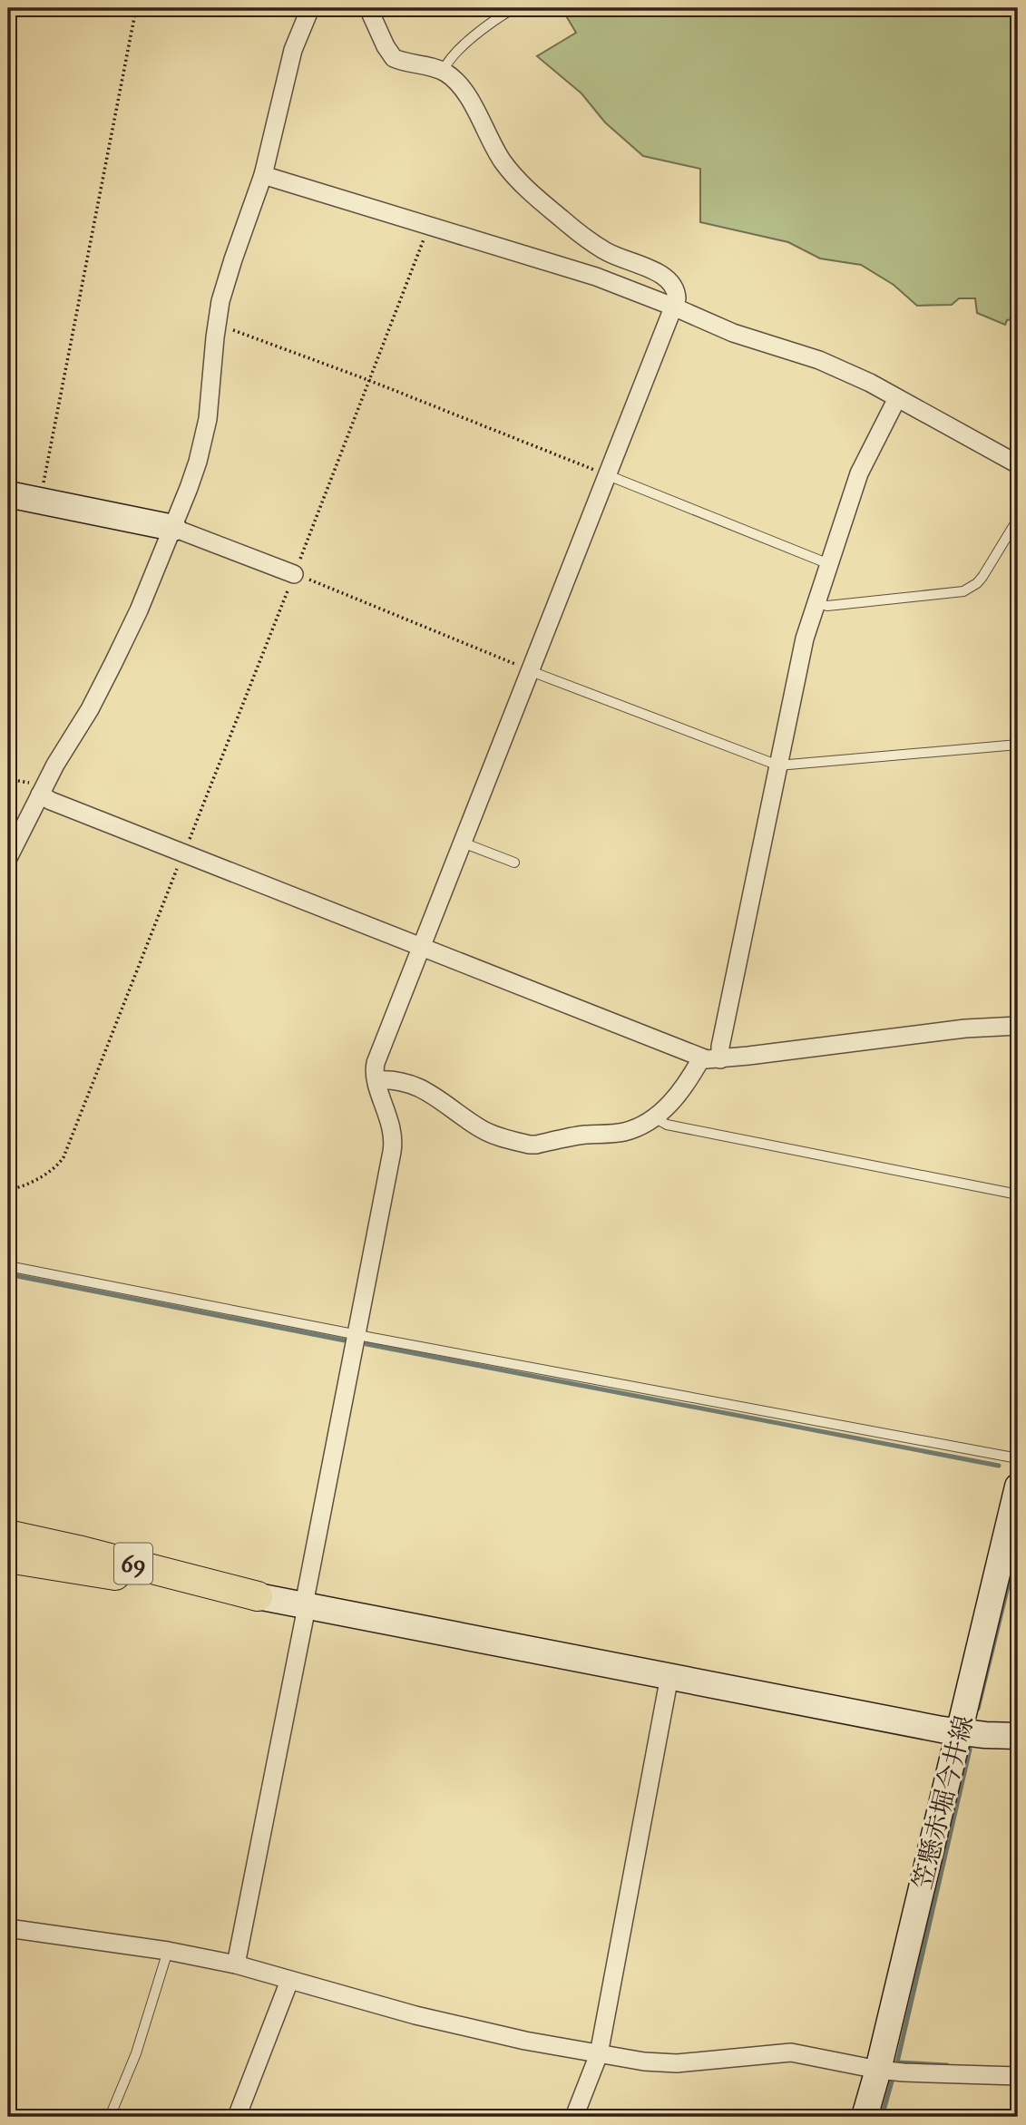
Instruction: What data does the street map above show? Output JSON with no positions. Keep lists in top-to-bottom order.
{
  "streets": {
    "main road": ["69"],
    "street": ["笠懸赤堀今井線"]
  }
}
